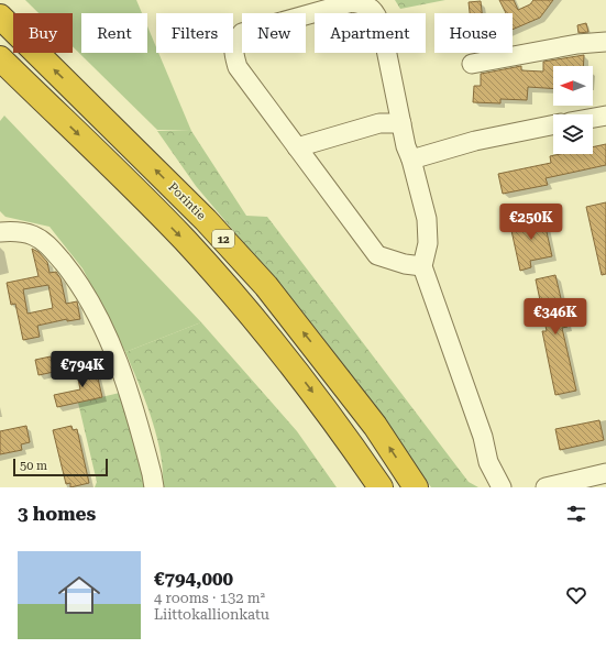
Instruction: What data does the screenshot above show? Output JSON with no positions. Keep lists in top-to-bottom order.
{
  "streets": {
    "highway": ["Porintie", "12"]
  },
  "scale_bar": "50 m",
  "north": "left",
  "page": {
    "chip": [
      "Buy",
      "Rent",
      "Filters",
      "New",
      "Apartment",
      "House"
    ],
    "price": ["€250K", "€346K", "€794K"],
    "scale": "50 m",
    "heading": "3 homes",
    "list": [
      {
        "name": "€794,000",
        "note": "4 rooms · 132 m² · Liittokallionkatu"
      }
    ]
  }
}
